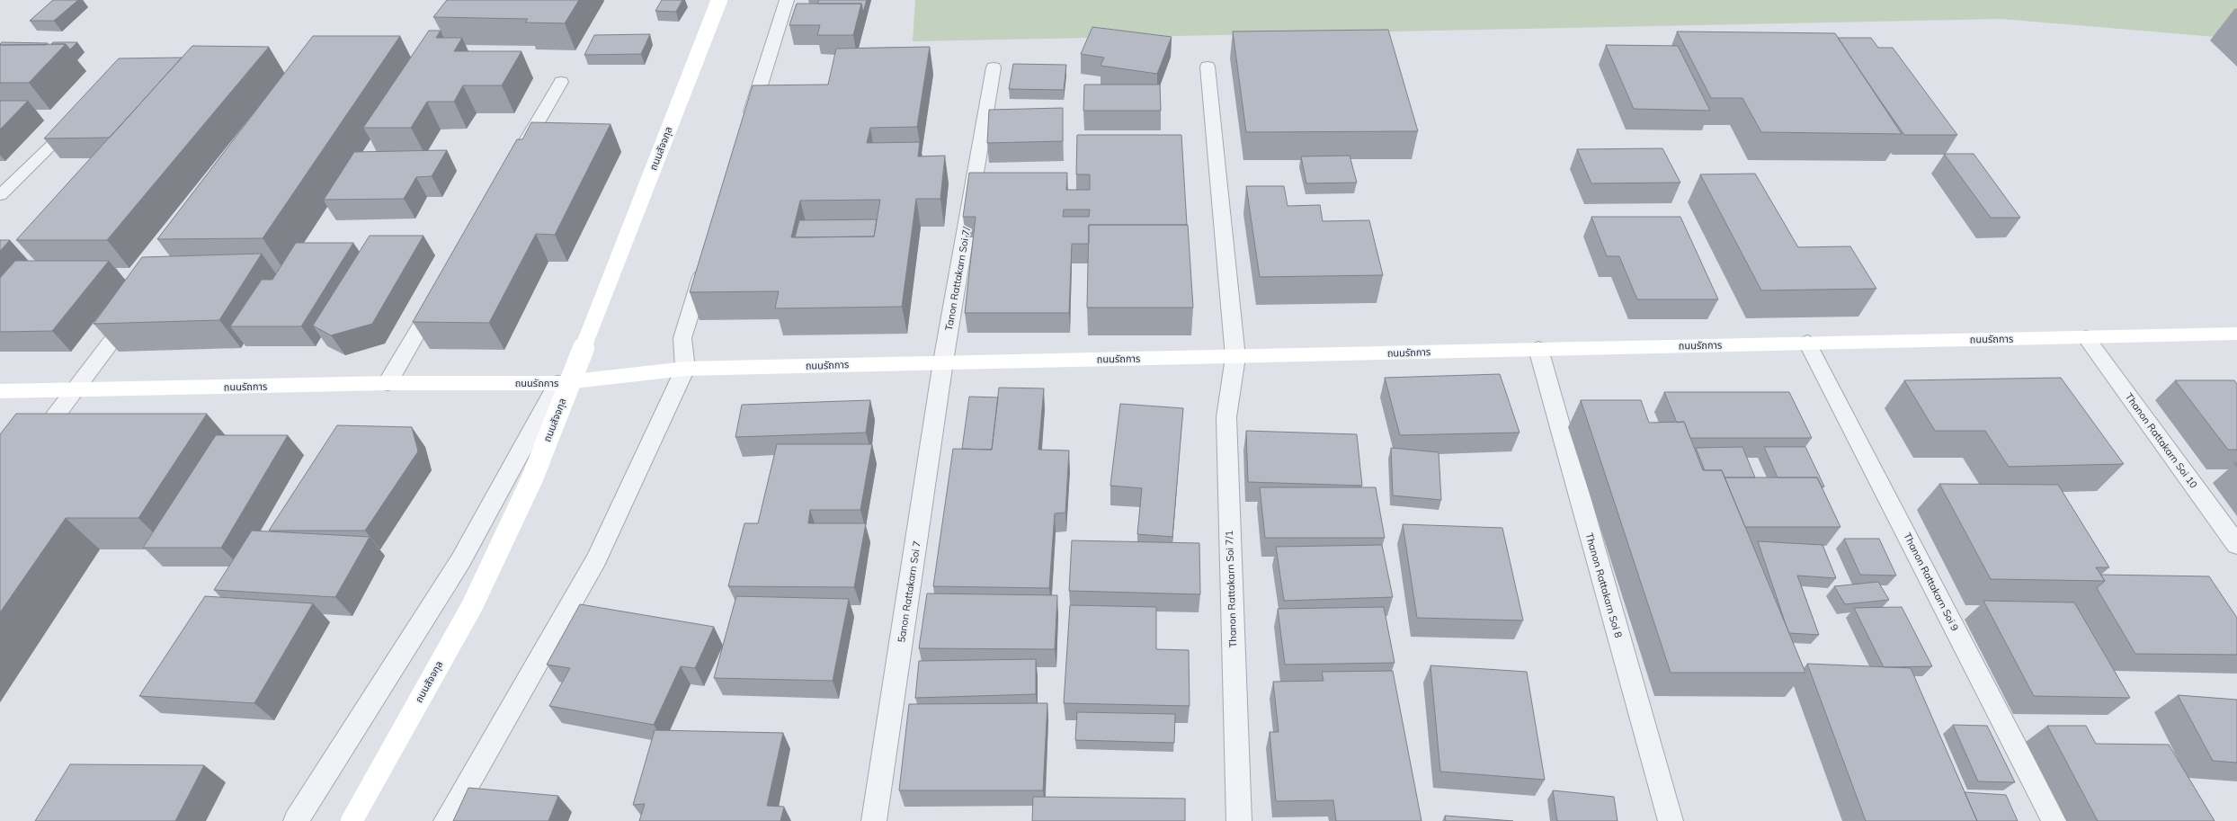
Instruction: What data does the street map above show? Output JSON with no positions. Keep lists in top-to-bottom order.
{
  "streets": {
    "street": [
      "ถนนสัจจกุล",
      "Tanon Rattakarn Soi 7/",
      "ถนนรัถการ",
      "Thanon Rattakarn Soi 10",
      "Thanon Rattakarn Soi 9",
      "Thanon Rattakarn Soi 8",
      "Thanon Rattakarn Soi 7/1",
      "5anon Rattakarn Soi 7"
    ]
  },
  "crossings": [
    ["ถนนสัจจกุล", "ถนนรัถการ"],
    ["Tanon Rattakarn Soi 7/", "ถนนรัถการ"],
    ["Tanon Rattakarn Soi 7/", "5anon Rattakarn Soi 7"],
    ["ถนนรัถการ", "Thanon Rattakarn Soi 10"],
    ["ถนนรัถการ", "Thanon Rattakarn Soi 9"],
    ["ถนนรัถการ", "Thanon Rattakarn Soi 8"],
    ["ถนนรัถการ", "Thanon Rattakarn Soi 7/1"],
    ["ถนนรัถการ", "5anon Rattakarn Soi 7"]
  ]
}
